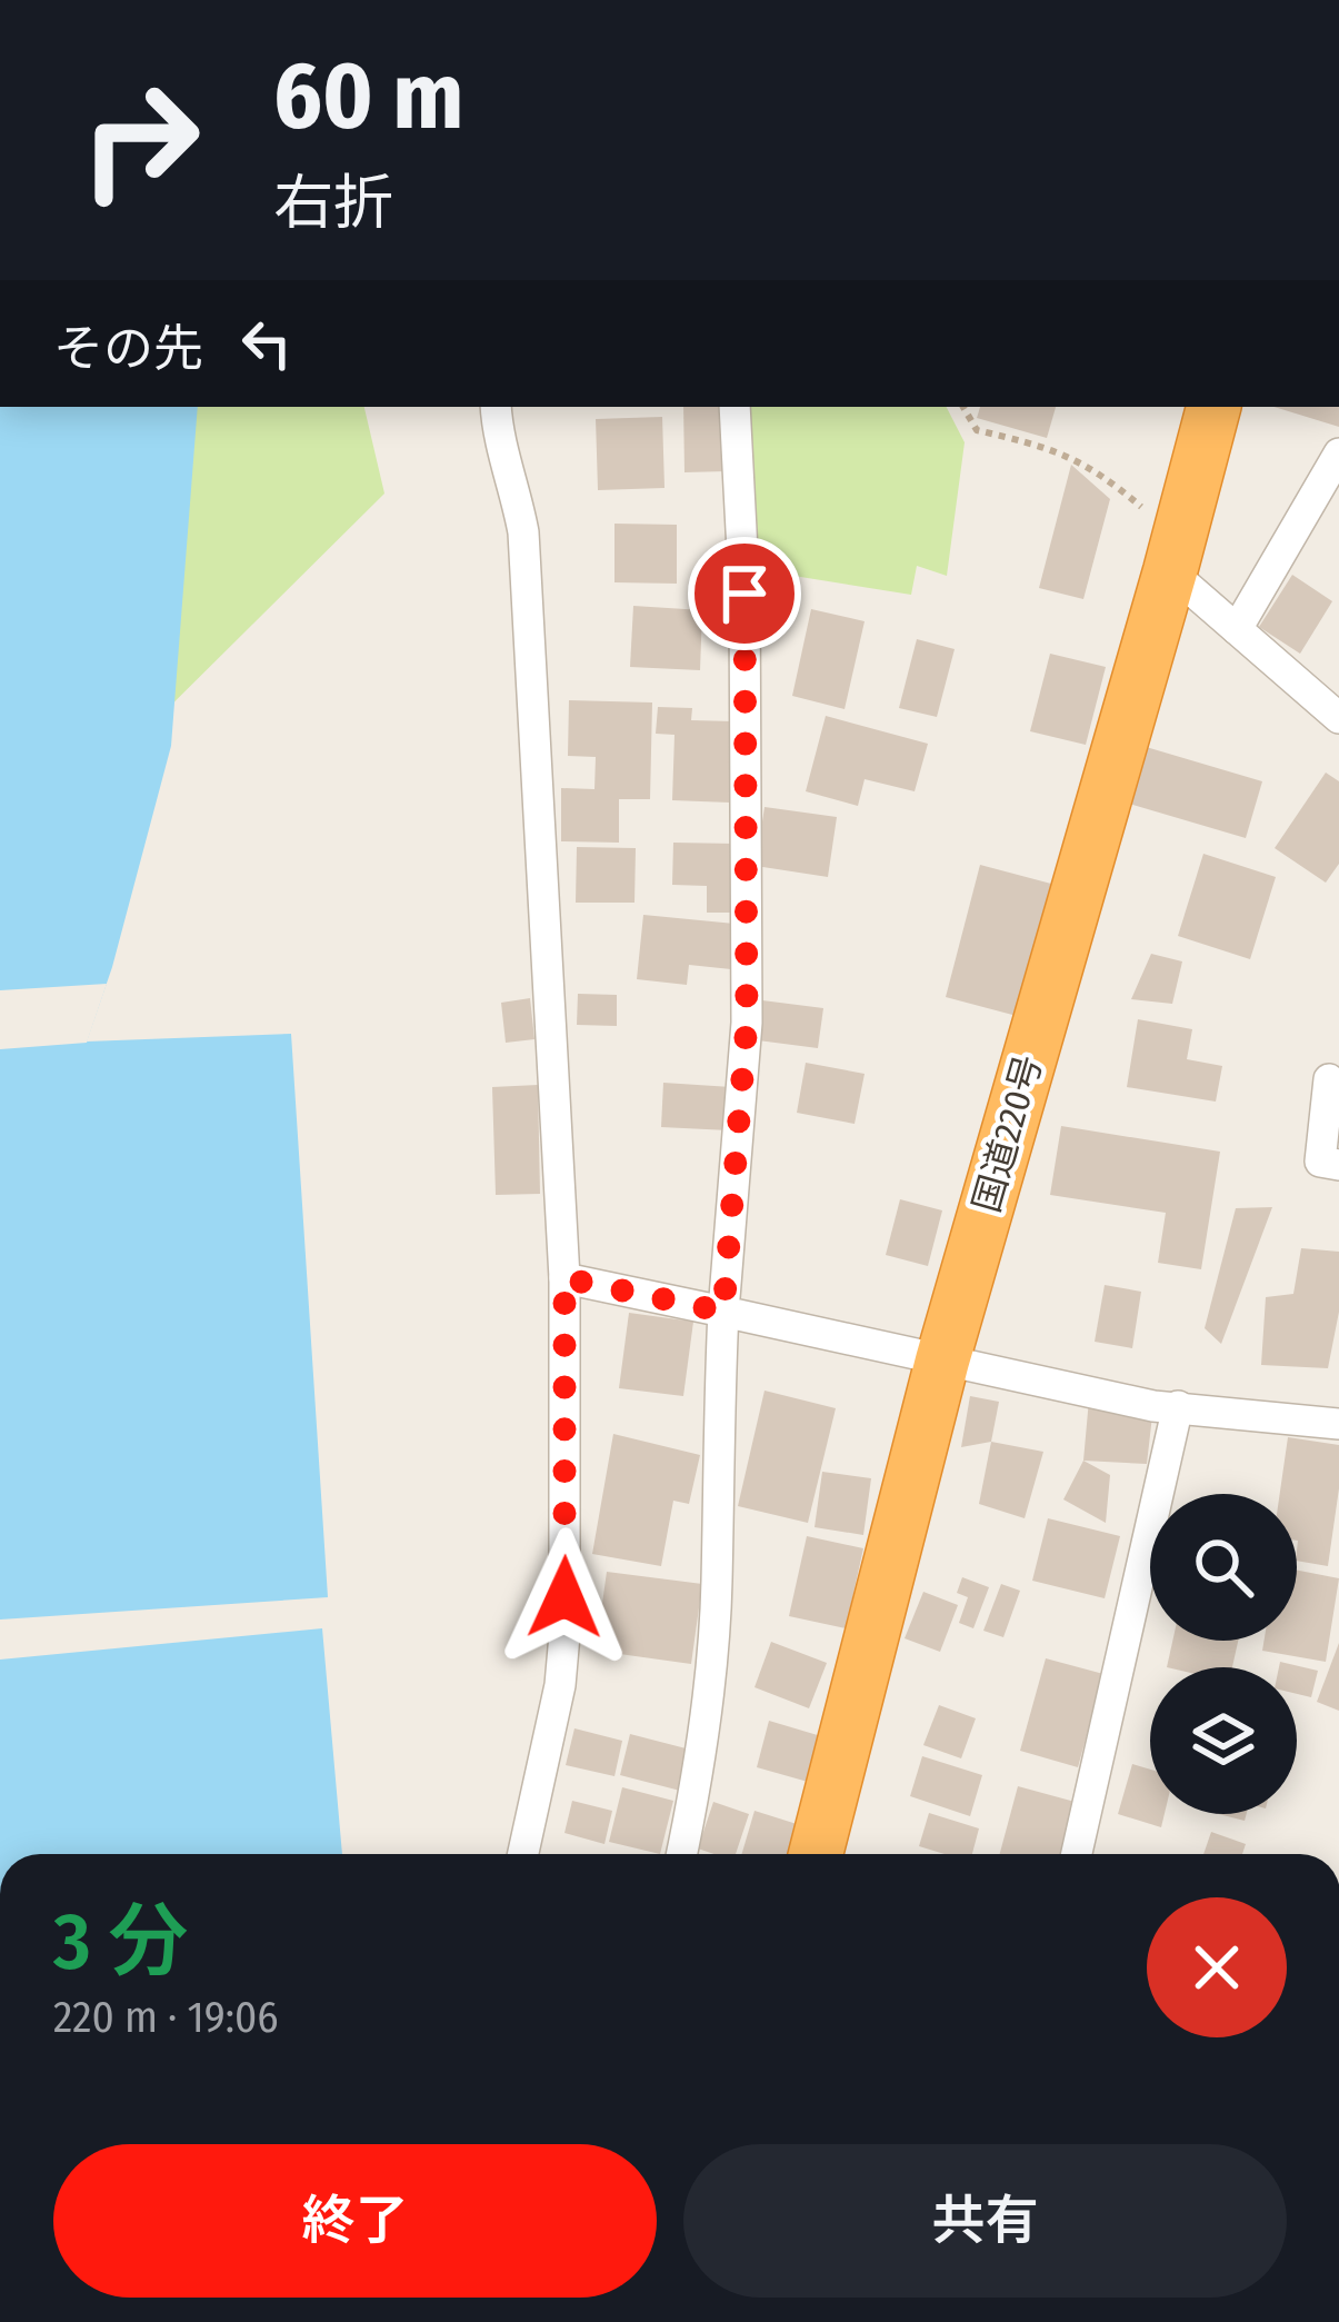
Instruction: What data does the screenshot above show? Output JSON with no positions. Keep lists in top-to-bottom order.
{
  "streets": {
    "highway": ["国道220号"]
  },
  "page": {
    "turn": ["60 m", "右折"],
    "then": "その先",
    "heading": ["3 分", "220 m · 19:06"],
    "buttons": ["終了", "共有"]
  }
}
